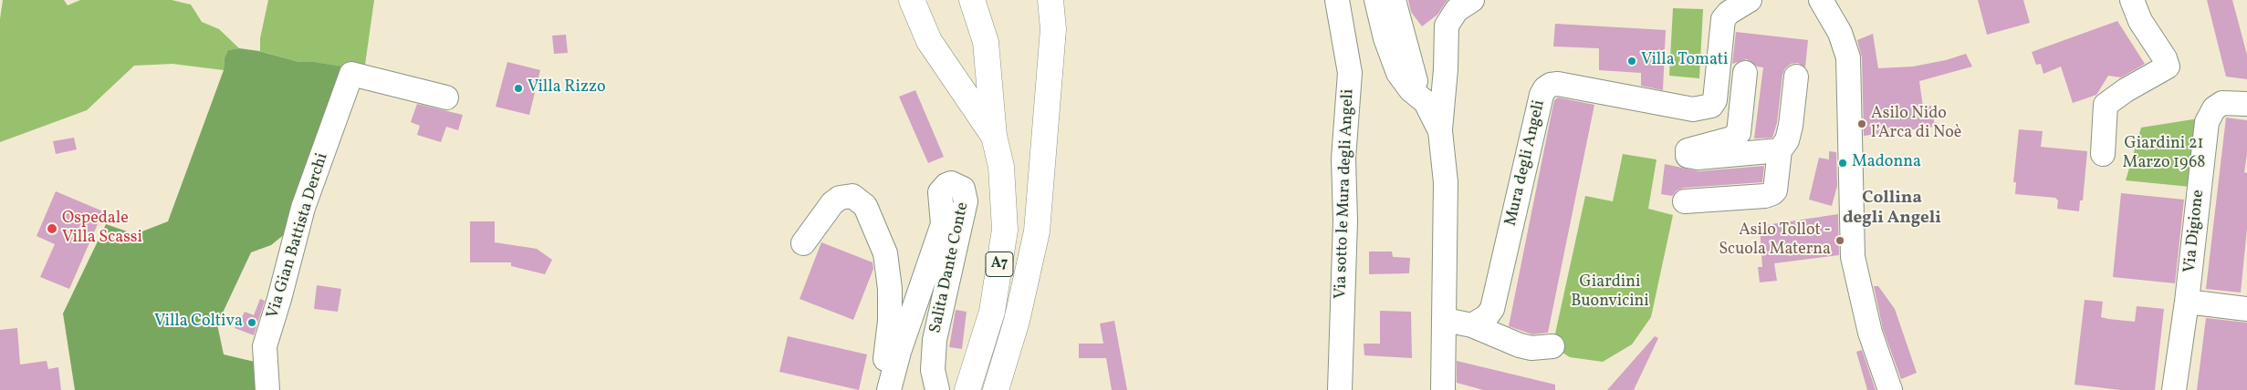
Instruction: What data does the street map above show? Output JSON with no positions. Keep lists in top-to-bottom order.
{
  "streets": {
    "highway": ["A7"],
    "street": [
      "Mura degli Angeli",
      "Via sotto le Mura degli Angeli",
      "Via Digione",
      "Via Gian Battista Derchi",
      "Salita Dante Conte"
    ]
  },
  "districts": ["Collina degli Angeli"],
  "parks": ["Giardini 21 Marzo 1968", "Giardini Buonvicini"],
  "places": [
    "Villa Tomati",
    "Villa Rizzo",
    "Asilo Nido l’Arca di Noè",
    "Madonna",
    "Ospedale Villa Scassi",
    "Asilo Tollot - Scuola Materna",
    "Villa Coltiva"
  ]
}
